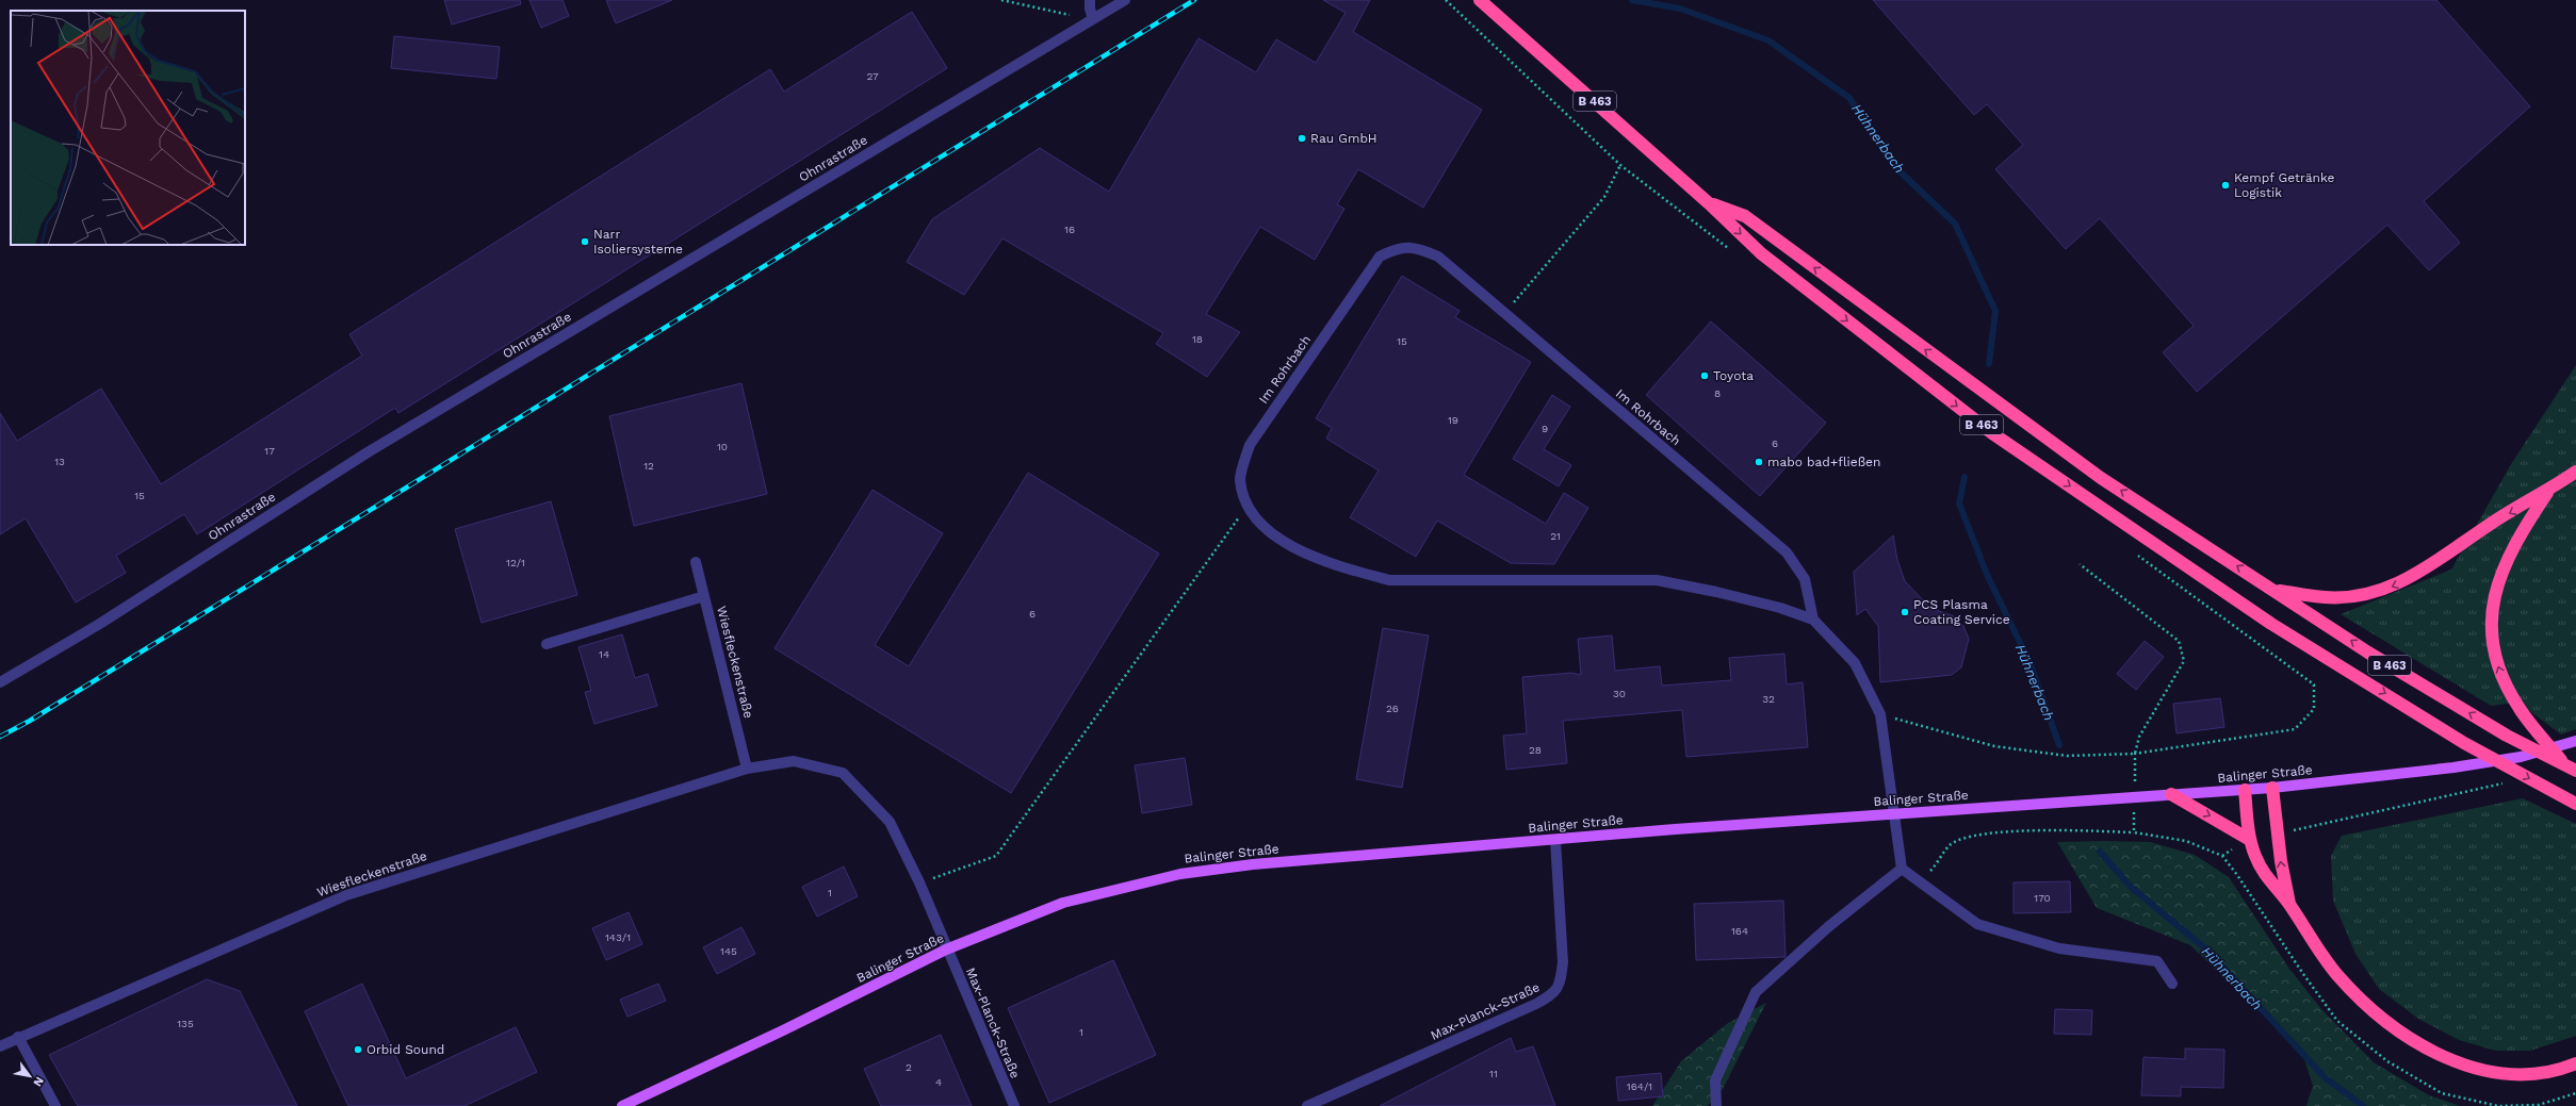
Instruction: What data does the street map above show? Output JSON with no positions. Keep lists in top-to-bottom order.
{
  "streets": {
    "highway": ["B 463"],
    "main road": ["Balinger Straße"],
    "street": [
      "Ohnrastraße",
      "Im Rohrbach",
      "Wiesfleckenstraße",
      "Max-Planck-Straße"
    ]
  },
  "crossings": [
    ["Im Rohrbach", "Balinger Straße"],
    ["Wiesfleckenstraße", "Balinger Straße"],
    ["Wiesfleckenstraße", "Max-Planck-Straße"],
    ["Balinger Straße", "Max-Planck-Straße"]
  ],
  "water": ["Hühnerbach"],
  "places": [
    "Rau GmbH",
    "Kempf Getränke Logistik",
    "Narr Isoliersysteme",
    "Toyota",
    "mabo bad+fließen",
    "PCS Plasma Coating Service",
    "Orbid Sound"
  ],
  "house_numbers": [
    "27",
    "16",
    "18",
    "15",
    "8",
    "19",
    "9",
    "6",
    "10",
    "17",
    "13",
    "12",
    "15",
    "21",
    "12/1",
    "6",
    "14",
    "30",
    "32",
    "26",
    "28",
    "1",
    "170",
    "164",
    "143/1",
    "145",
    "135",
    "1",
    "2",
    "11",
    "4",
    "164/1"
  ],
  "north": "bottom right"
}
